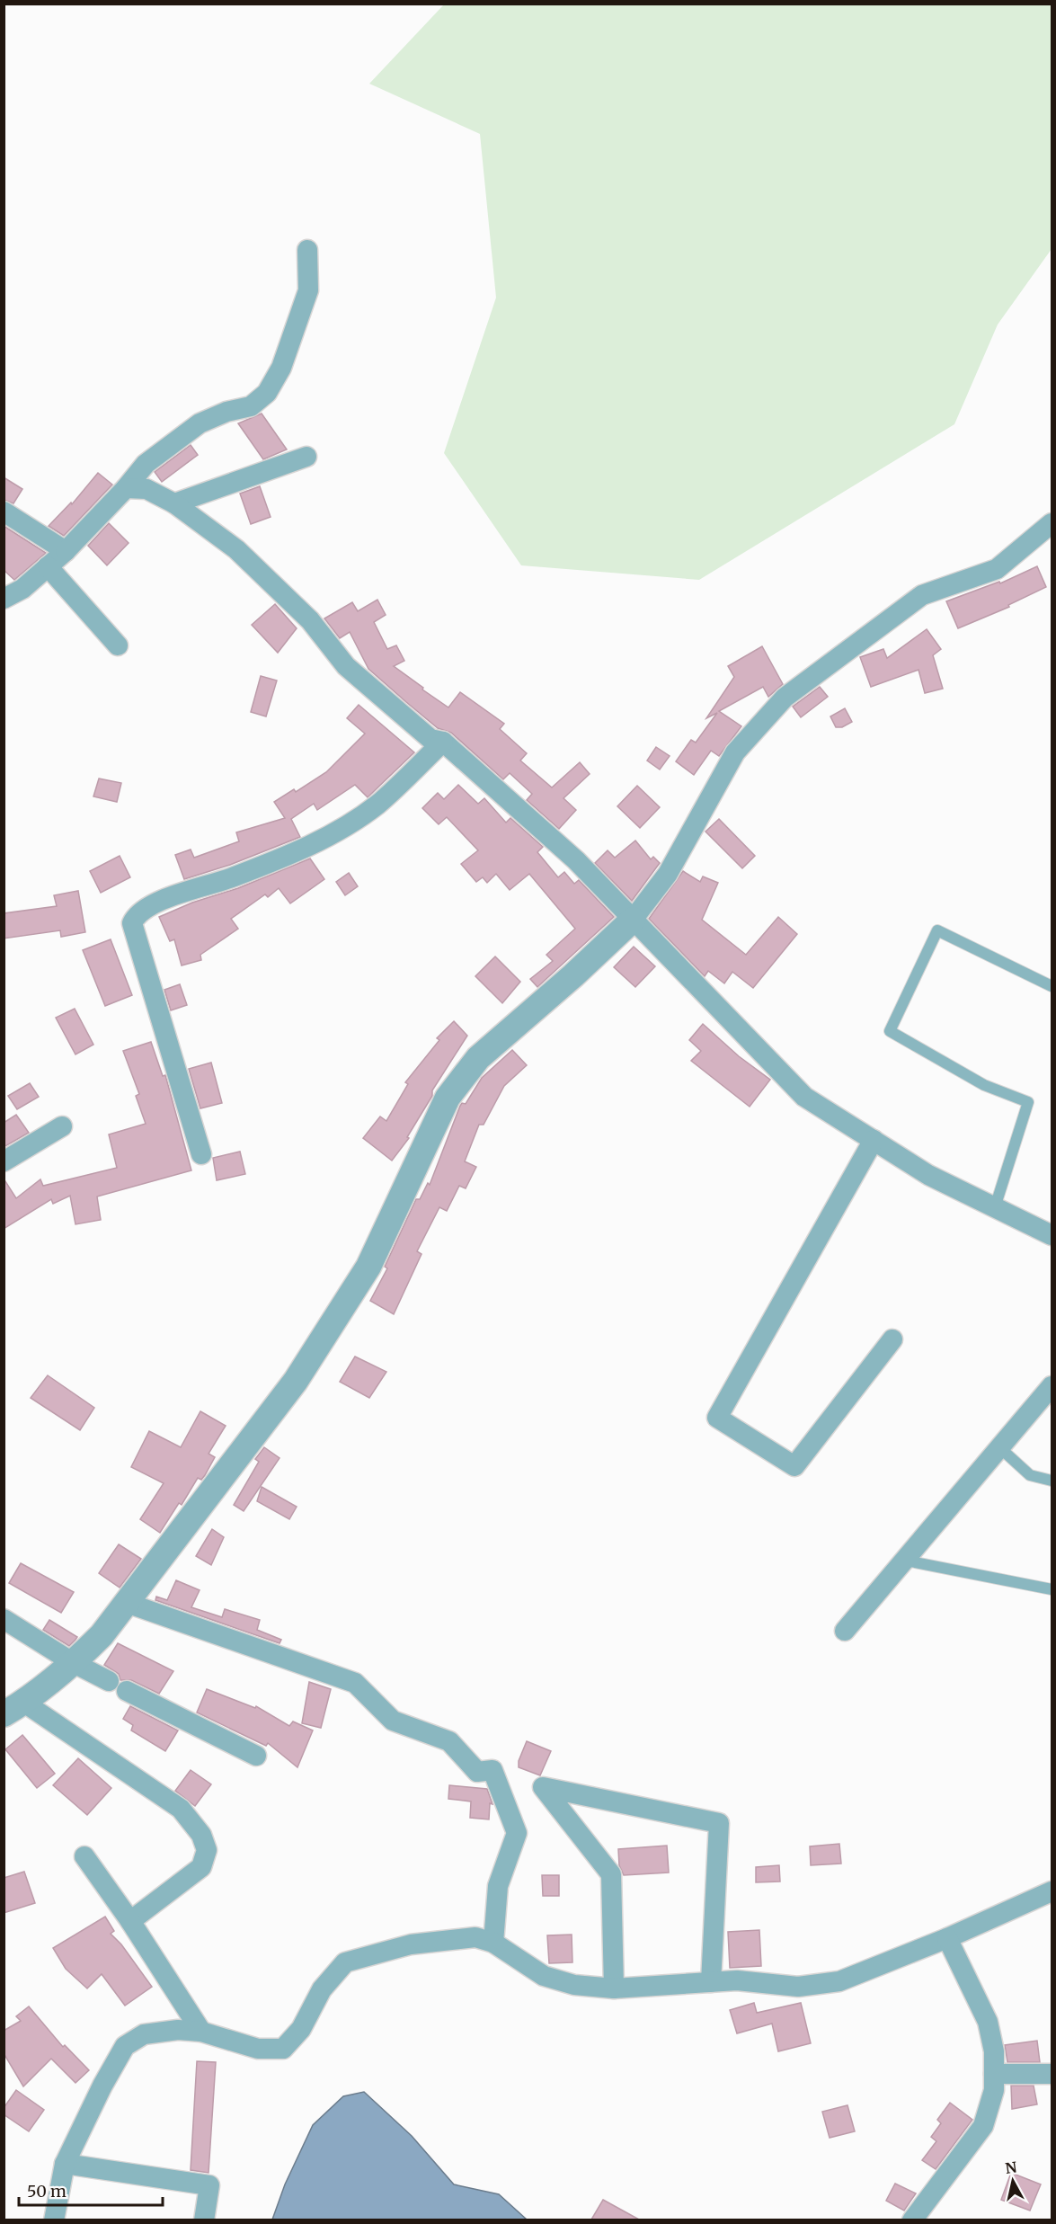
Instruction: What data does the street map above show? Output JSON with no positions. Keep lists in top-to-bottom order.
{
  "scale_bar": "50 m",
  "north": "top"
}
